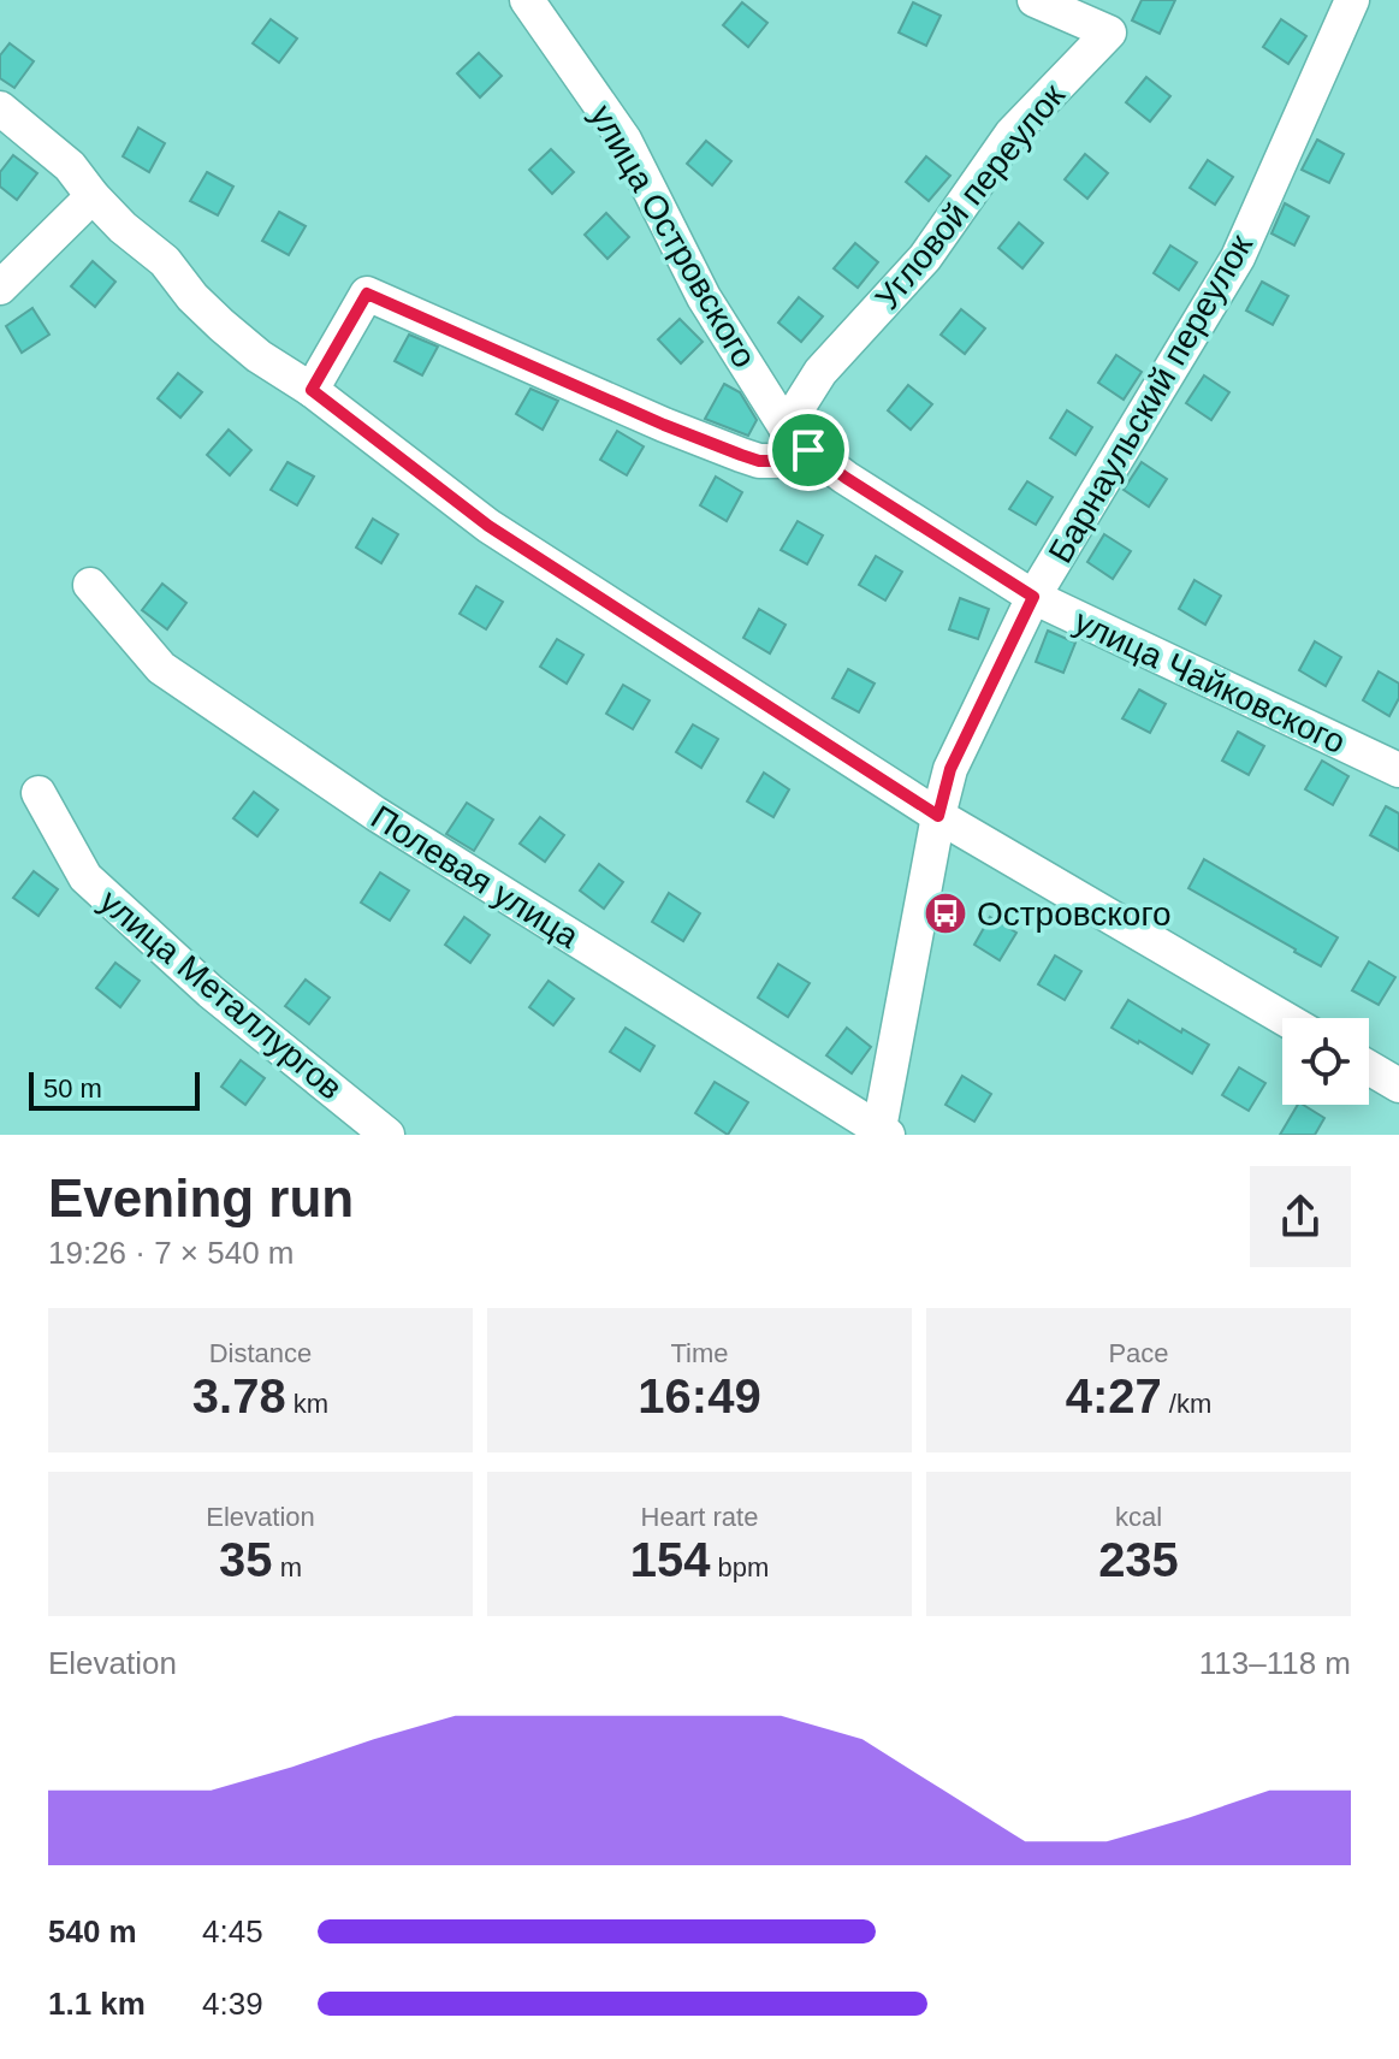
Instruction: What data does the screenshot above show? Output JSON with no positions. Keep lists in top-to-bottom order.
{
  "streets": {
    "street": [
      "Угловой переулок",
      "улица Островского",
      "Барнаульский переулок",
      "улица Чайковского",
      "Полевая улица",
      "улица Металлургов"
    ]
  },
  "crossings": [
    ["Угловой переулок", "улица Островского"],
    ["Угловой переулок", "улица Чайковского"],
    ["улица Островского", "улица Чайковского"],
    ["Барнаульский переулок", "улица Чайковского"],
    ["Барнаульский переулок", "Полевая улица"]
  ],
  "places": {
    "bus stop": ["Островского"]
  },
  "scale_bar": "50 m",
  "page": {
    "scale": "50 m",
    "heading": ["Evening run", "19:26 · 7 × 540 m"],
    "stats": [
      ["Distance", "3.78 km"],
      ["Time", "16:49"],
      ["Pace", "4:27 /km"],
      ["Elevation", "35 m"],
      ["Heart rate", "154 bpm"],
      ["kcal", "235"]
    ],
    "chart": ["Elevation", "113–118 m"],
    "list": [
      {
        "name": "540 m",
        "note": "4:45"
      },
      {
        "name": "1.1 km",
        "note": "4:39"
      }
    ]
  }
}
